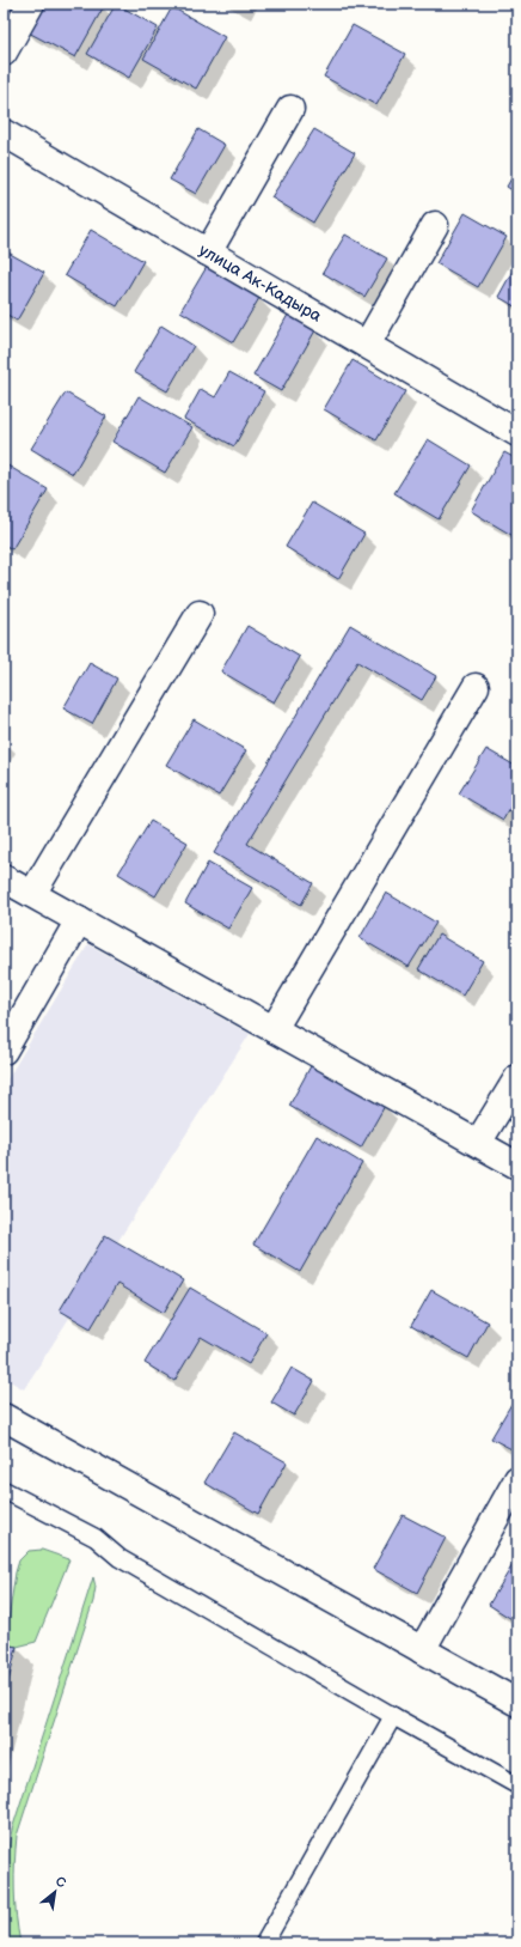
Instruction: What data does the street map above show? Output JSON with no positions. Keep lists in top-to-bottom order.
{
  "streets": {
    "street": ["улица Ак-Кадыра"]
  },
  "north": "top right"
}
